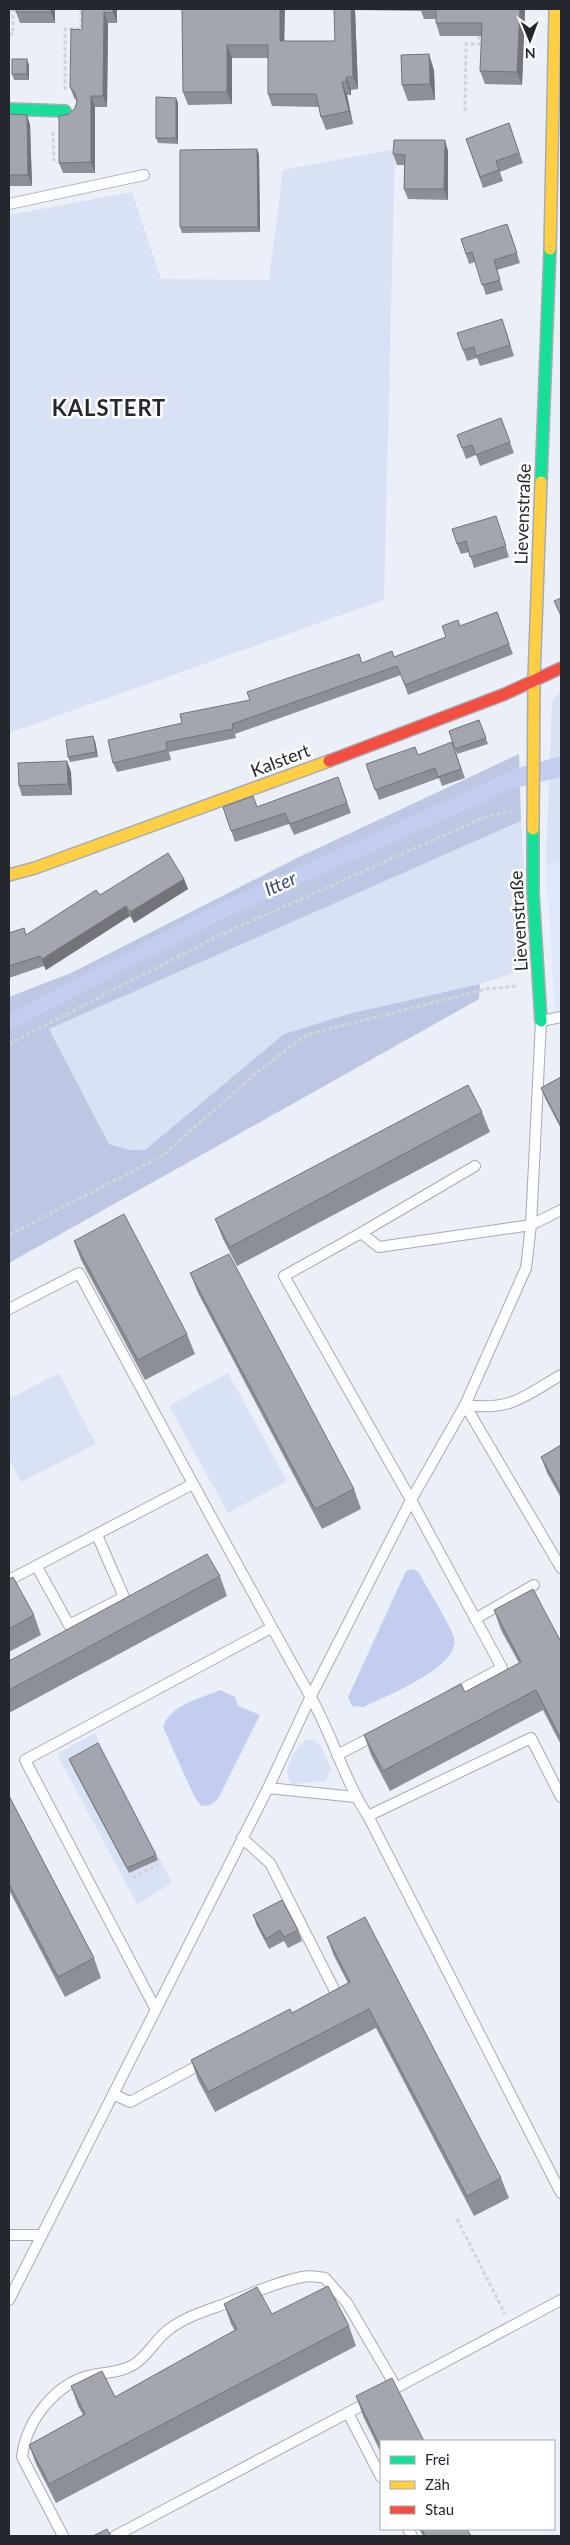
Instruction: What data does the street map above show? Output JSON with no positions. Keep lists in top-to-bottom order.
{
  "streets": {
    "street": ["Lievenstraße", "Kalstert"]
  },
  "crossings": [
    ["Lievenstraße", "Kalstert"]
  ],
  "districts": ["KALSTERT"],
  "water": ["Itter"],
  "legend": ["Frei", "Zäh", "Stau"],
  "north": "bottom"
}
